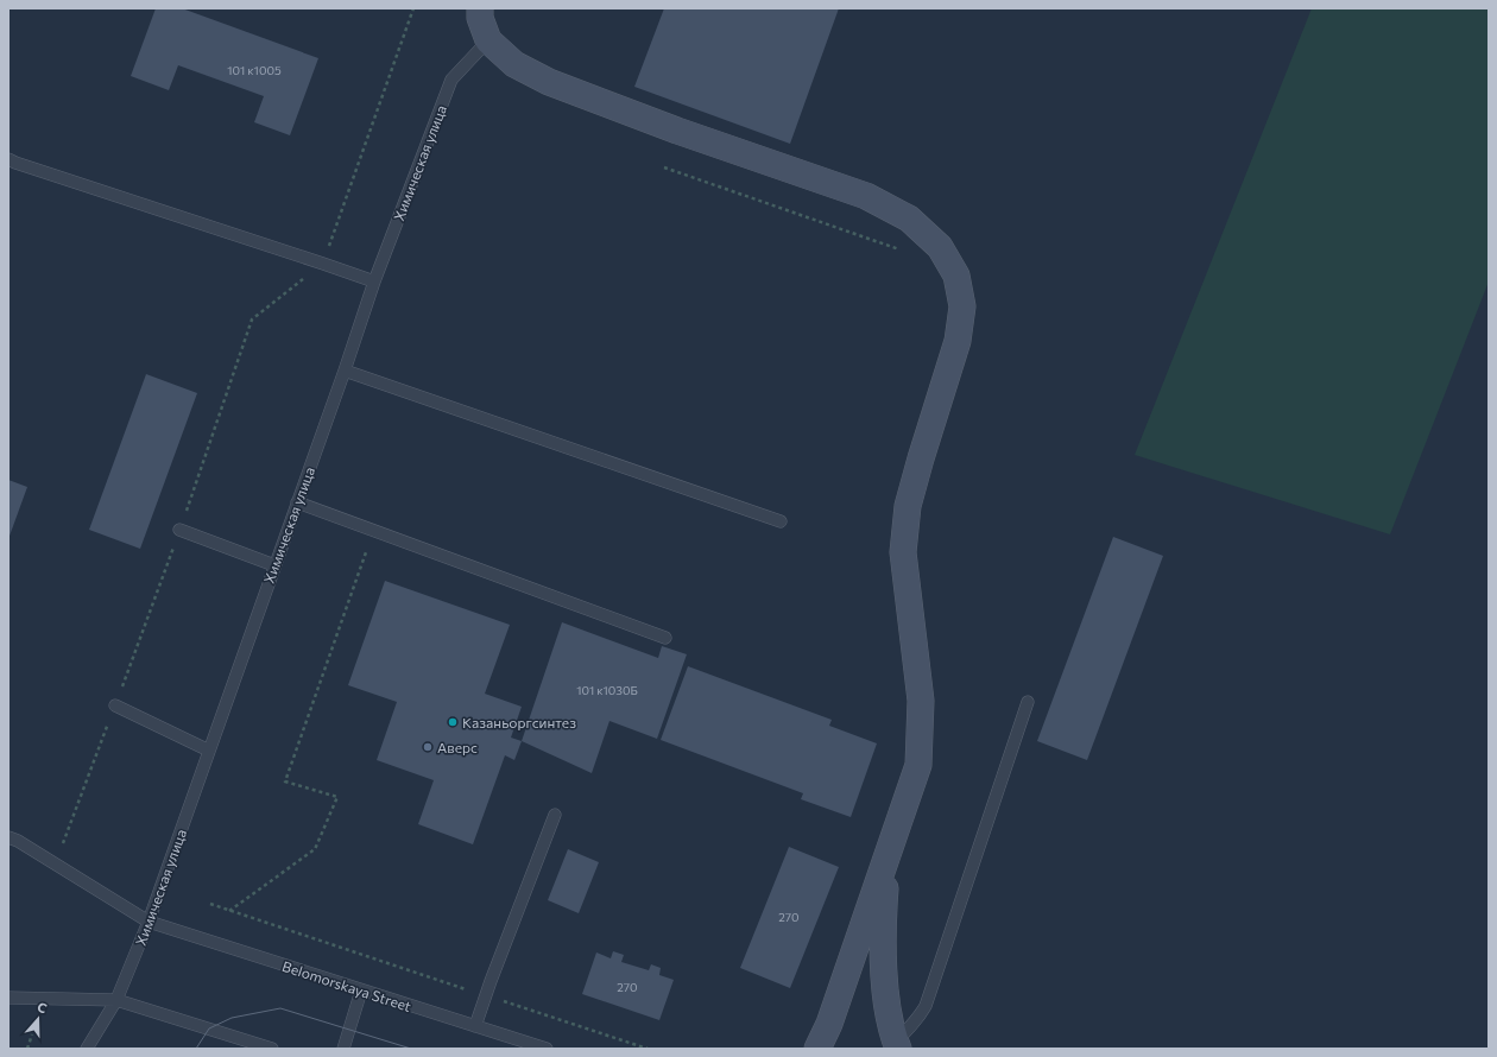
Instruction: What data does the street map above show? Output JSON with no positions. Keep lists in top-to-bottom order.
{
  "streets": {
    "lane": ["Химическая улица", "Belomorskaya Street"]
  },
  "crossings": [
    ["Химическая улица", "Belomorskaya Street"]
  ],
  "places": ["Казаньоргсинтез", "Аверс"],
  "house_numbers": [
    "101 к1005",
    "101 к1030Б",
    "270",
    "270"
  ],
  "north": "top"
}
